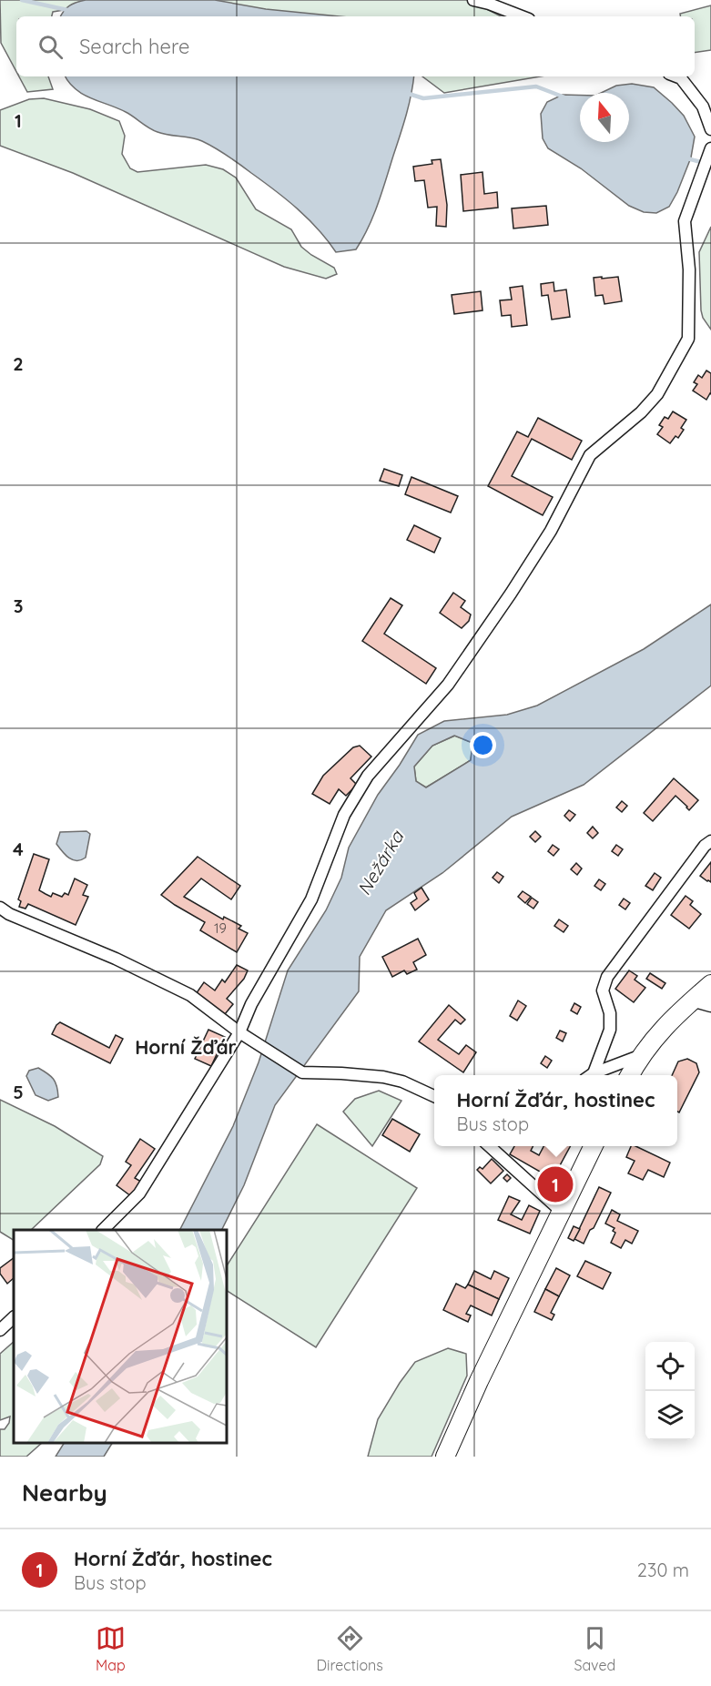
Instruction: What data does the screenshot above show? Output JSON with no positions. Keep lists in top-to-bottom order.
{
  "districts": ["Horní Žďár"],
  "water": ["Nežárka"],
  "house_numbers": ["19"],
  "north": "top",
  "page": {
    "search": "Search here",
    "popup": ["Horní Žďár, hostinec", "Bus stop"],
    "pins": "1",
    "heading": "Nearby",
    "list": [
      {
        "mark": "1",
        "name": "Horní Žďár, hostinec",
        "note": "Bus stop",
        "value": "230 m"
      }
    ],
    "nav": ["Map", "Directions", "Saved"]
  },
  "grid": {
    "rows": [
      "1",
      "2",
      "3",
      "4",
      "5"
    ]
  }
}
